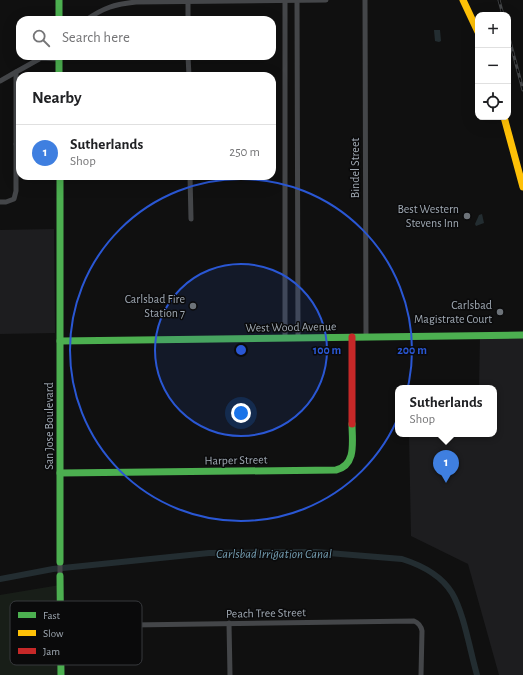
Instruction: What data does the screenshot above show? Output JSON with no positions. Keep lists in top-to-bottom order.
{
  "streets": {
    "main road": ["West Wood Avenue", "San Jose Boulevard", "Harper Street"],
    "street": ["Bindel Street", "Peach Tree Street"]
  },
  "crossings": [
    ["Bindel Street", "West Wood Avenue"],
    ["West Wood Avenue", "San Jose Boulevard"],
    ["West Wood Avenue", "Harper Street"],
    ["San Jose Boulevard", "Harper Street"]
  ],
  "water": ["Carlsbad Irrigation Canal"],
  "places": ["Best Western Stevens Inn", "Carlsbad Fire Station 7", "Carlsbad Magistrate Court"],
  "legend": ["Fast", "Slow", "Jam"],
  "page": {
    "map_buttons": ["+", "−"],
    "search": "Search here",
    "heading": "Nearby",
    "list": [
      {
        "mark": "1",
        "name": "Sutherlands",
        "note": "Shop",
        "value": "250 m"
      }
    ],
    "popup": ["Sutherlands", "Shop"],
    "pins": "1"
  },
  "rings": ["100 m", "200 m"]
}
